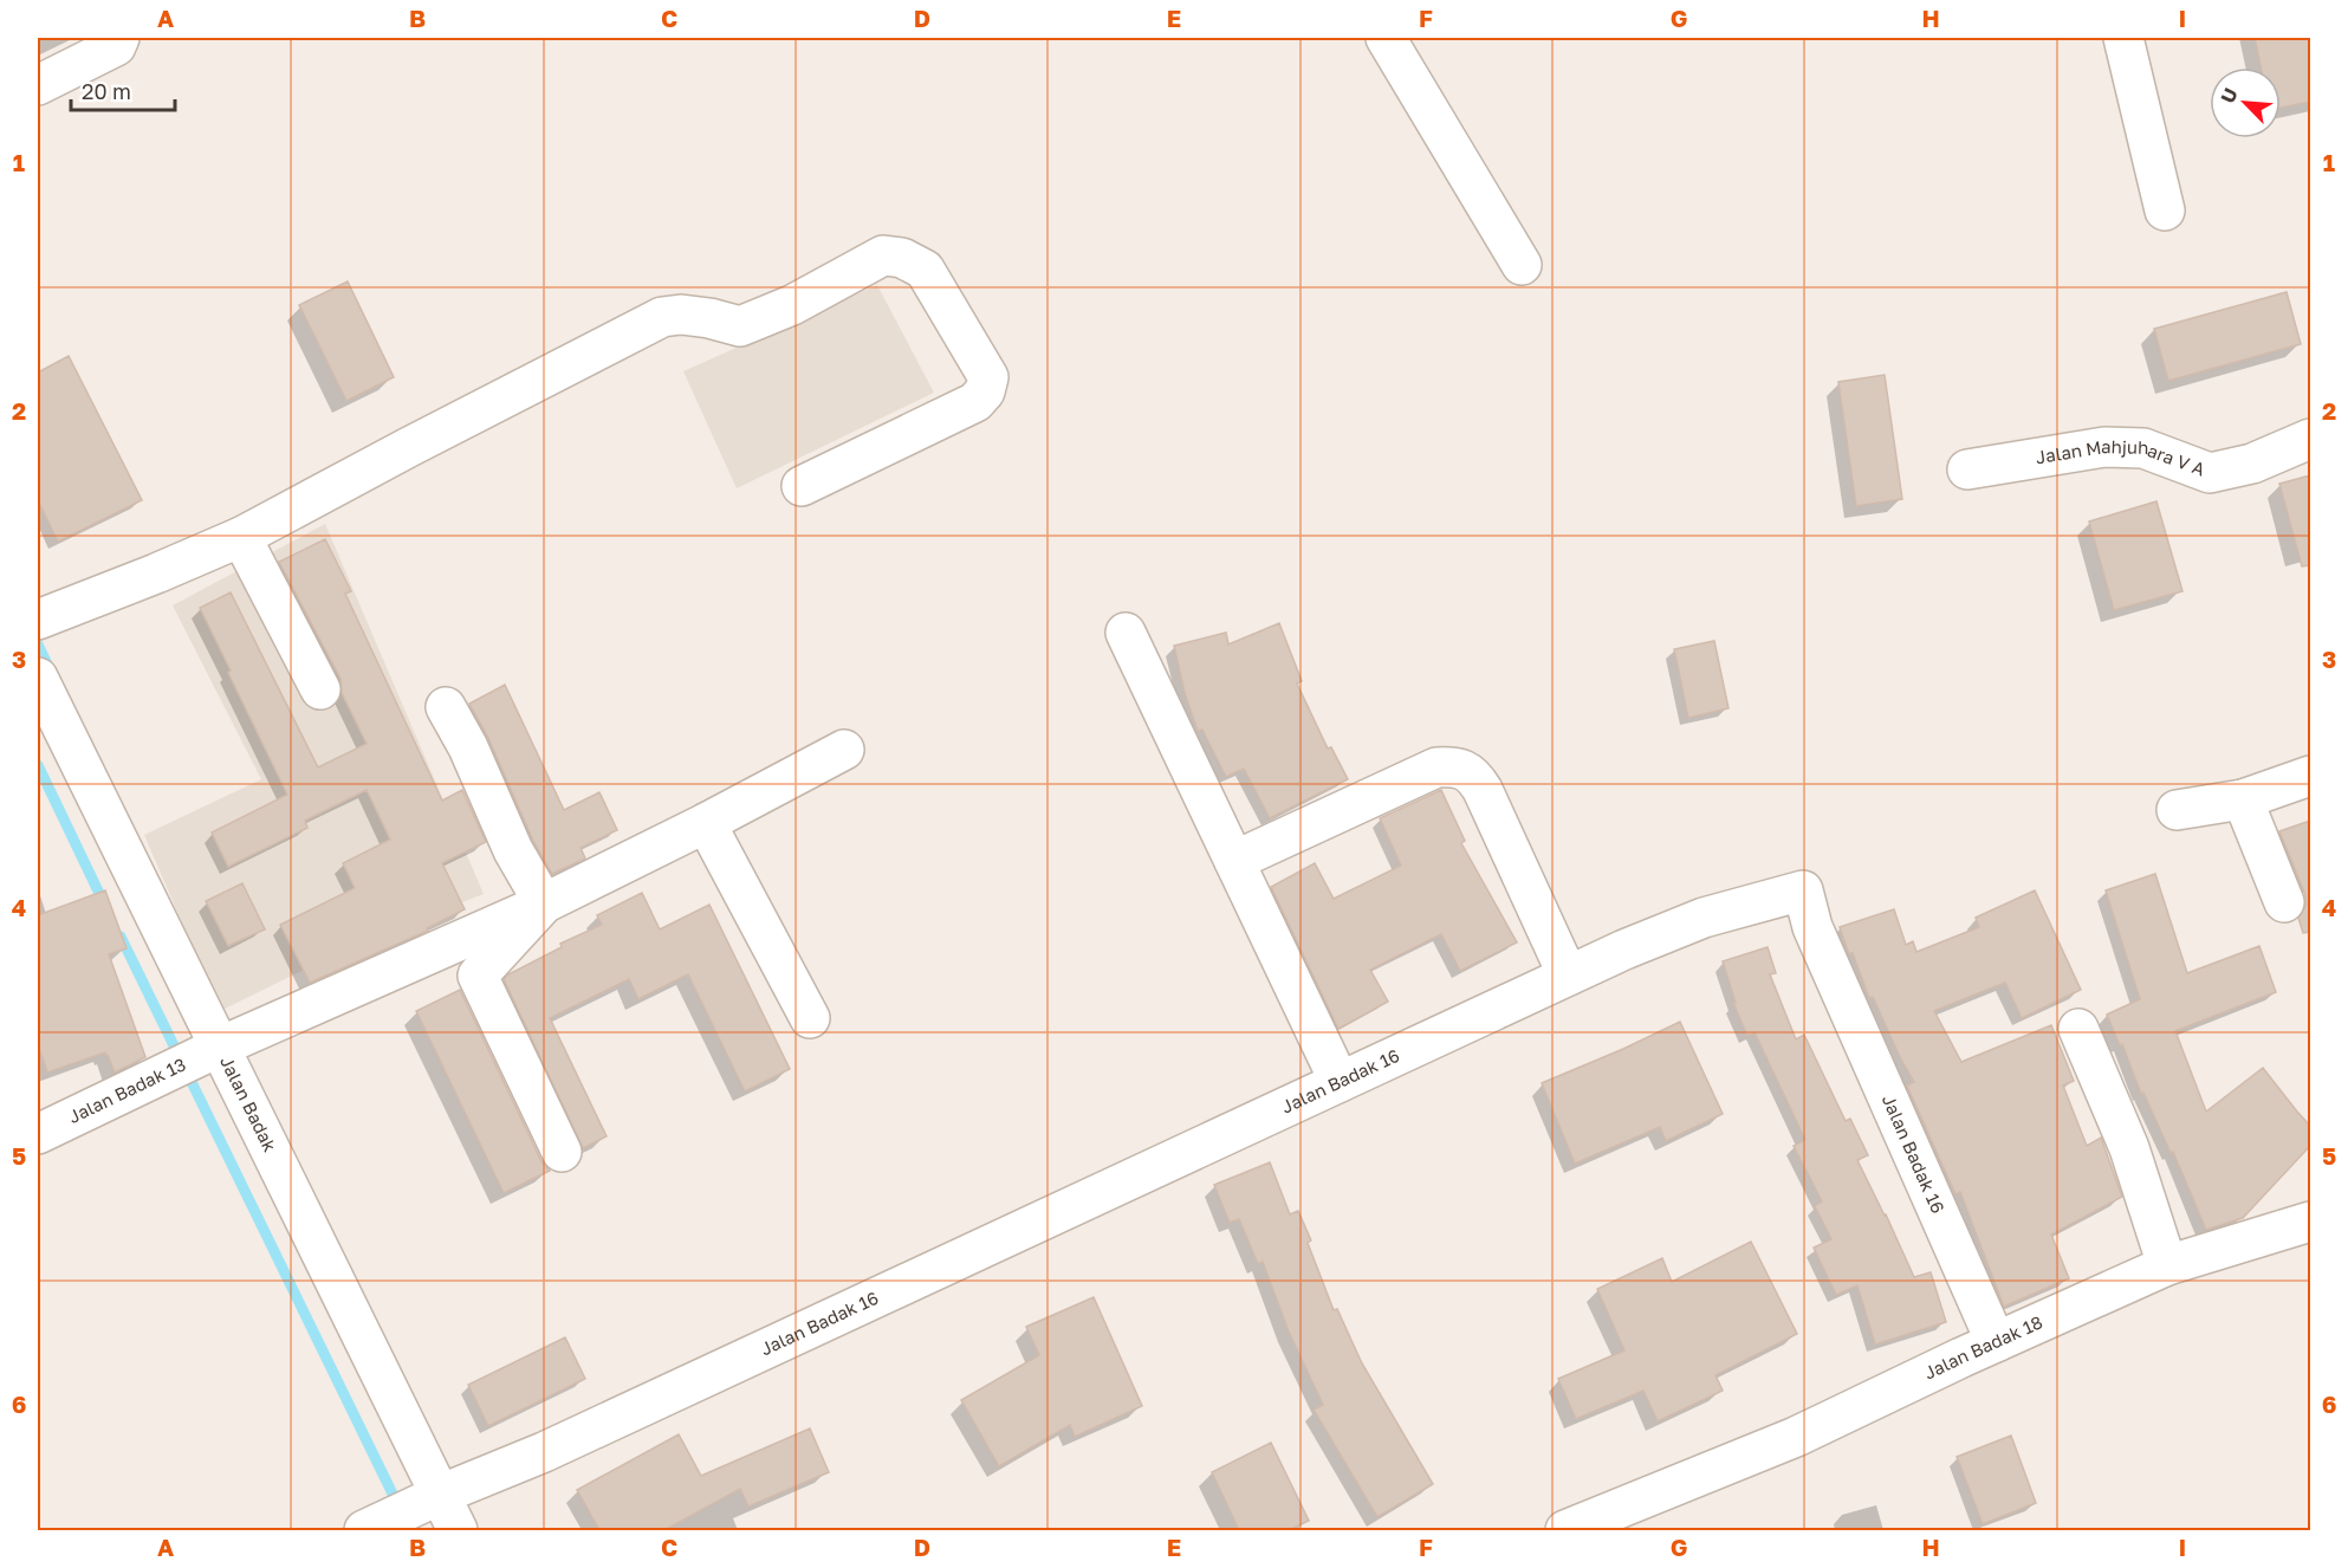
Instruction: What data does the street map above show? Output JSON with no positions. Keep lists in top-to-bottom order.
{
  "streets": {
    "street": [
      "Jalan Mahjuhara V A",
      "Jalan Badak 16",
      "Jalan Badak 13",
      "Jalan Badak",
      "Jalan Badak 18"
    ]
  },
  "crossings": [
    ["Jalan Badak 16", "Jalan Badak"],
    ["Jalan Badak 16", "Jalan Badak 18"],
    ["Jalan Badak 13", "Jalan Badak"]
  ],
  "scale_bar": "20 m",
  "north": "top left",
  "grid": {
    "columns": [
      "A",
      "B",
      "C",
      "D",
      "E",
      "F",
      "G",
      "H",
      "I"
    ],
    "rows": [
      "1",
      "2",
      "3",
      "4",
      "5",
      "6"
    ]
  }
}
